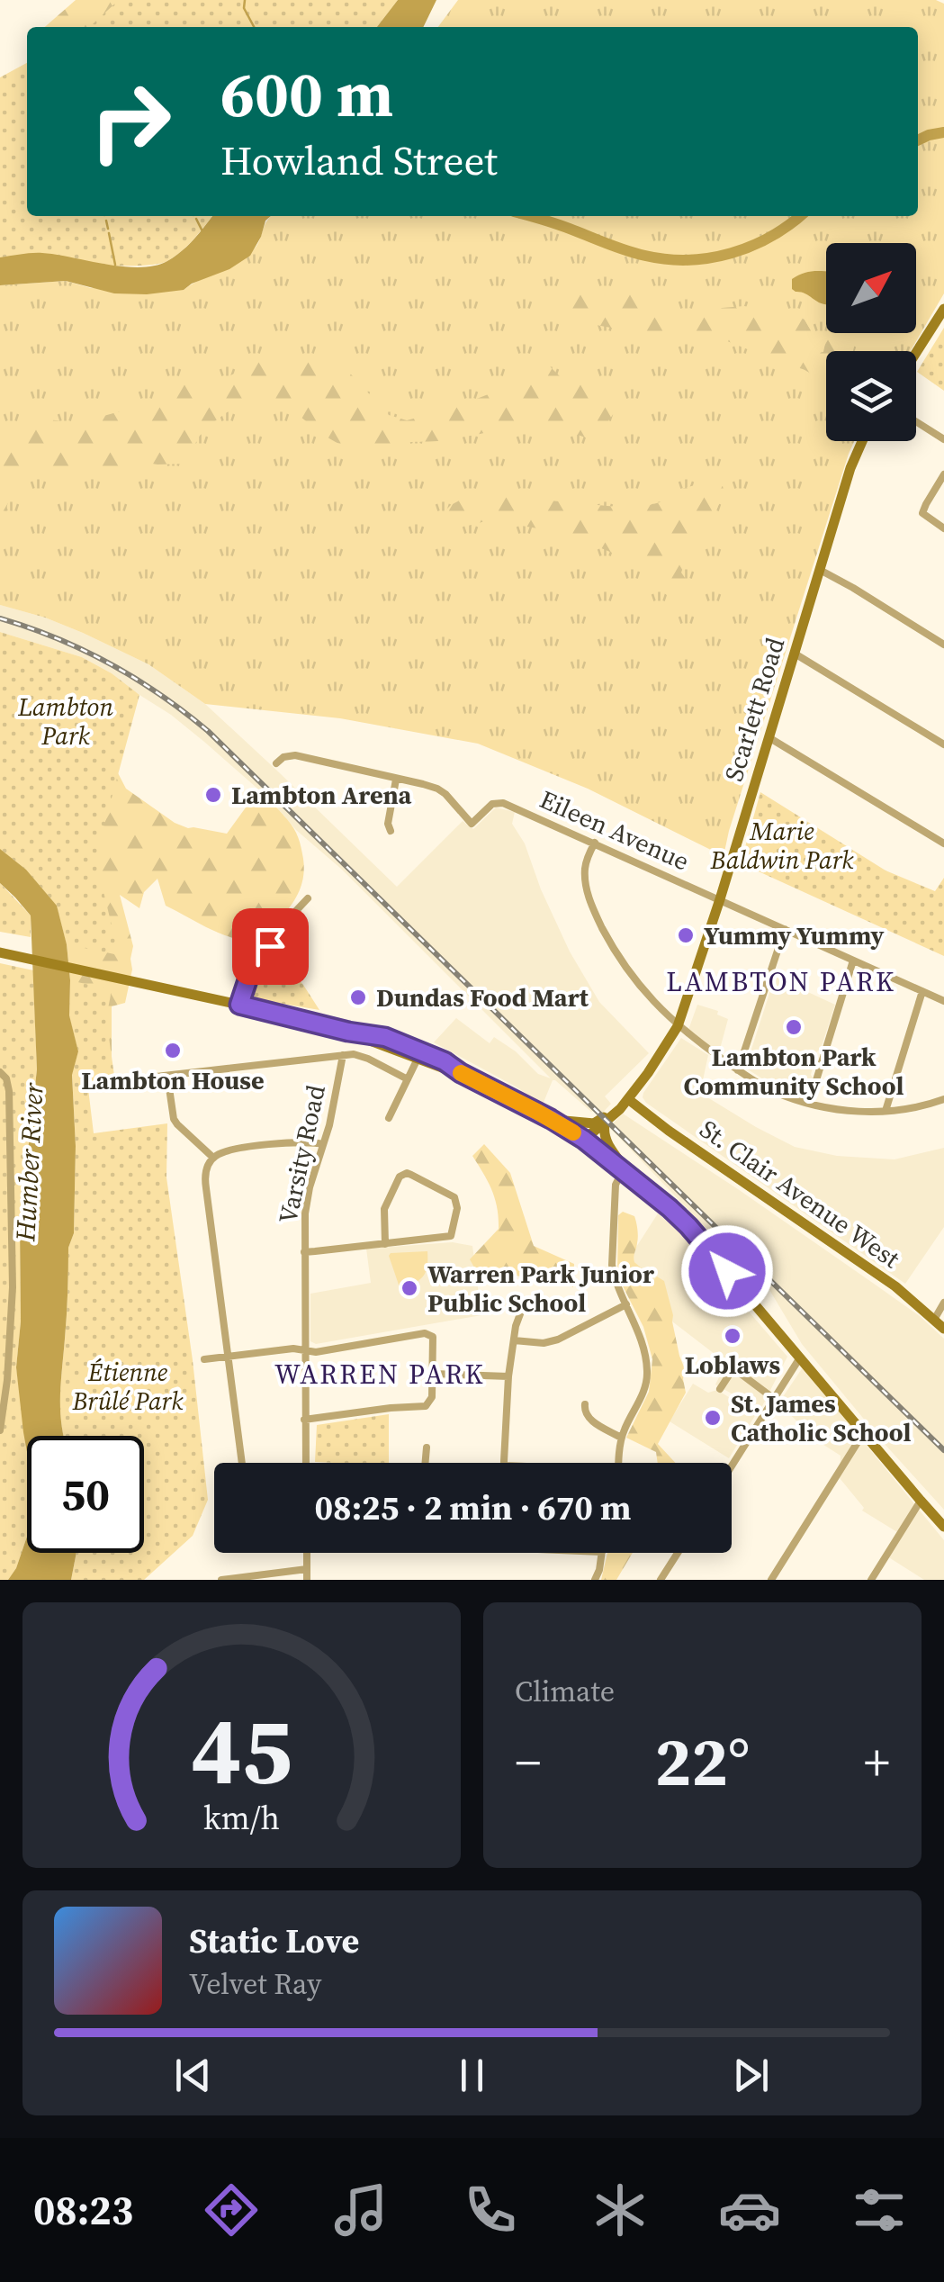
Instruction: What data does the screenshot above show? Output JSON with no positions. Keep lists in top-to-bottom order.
{
  "streets": {
    "main road": ["Scarlett Road", "St. Clair Avenue West"],
    "street": ["Eileen Avenue", "Varsity Road"]
  },
  "crossings": [
    ["Scarlett Road", "Eileen Avenue"],
    ["Scarlett Road", "St. Clair Avenue West"]
  ],
  "districts": ["LAMBTON PARK", "WARREN PARK"],
  "water": ["Humber River"],
  "parks": ["Lambton Park", "Marie Baldwin Park", "Étienne Brûlé Park"],
  "places": [
    "Lambton Arena",
    "Yummy Yummy",
    "Dundas Food Mart",
    "Lambton Park Community School",
    "Lambton House",
    "Warren Park Junior Public School",
    "Loblaws",
    "St. James Catholic School"
  ],
  "north": "top right",
  "page": {
    "turn": ["600 m", "Howland Street"],
    "limit": "50",
    "trip": "08:25 · 2 min · 670 m",
    "tile": "Climate",
    "heat": ["−", "22°", "+"],
    "song": ["Static Love", "Velvet Ray"],
    "tabs": "08:23",
    "gauge": ["45", "km/h"]
  }
}
